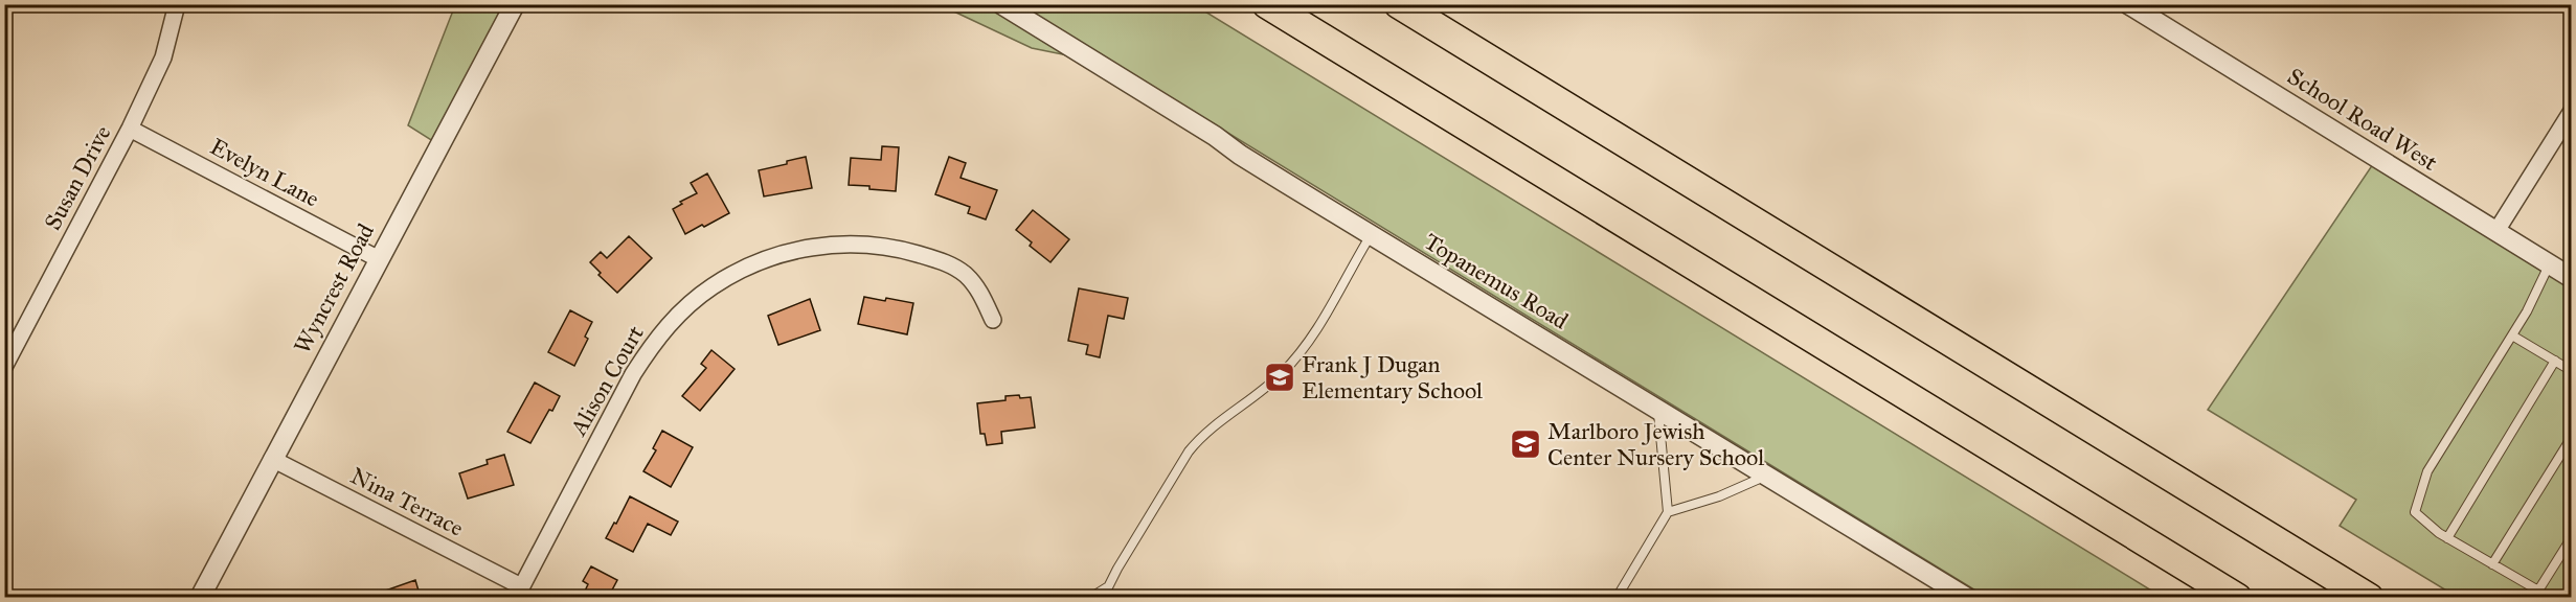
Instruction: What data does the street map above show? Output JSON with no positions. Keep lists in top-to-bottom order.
{
  "streets": {
    "street": [
      "School Road West",
      "Evelyn Lane",
      "Susan Drive",
      "Topanemus Road",
      "Wyncrest Road",
      "Alison Court",
      "Nina Terrace"
    ]
  },
  "crossings": [
    ["Evelyn Lane", "Susan Drive"],
    ["Evelyn Lane", "Wyncrest Road"],
    ["Wyncrest Road", "Nina Terrace"],
    ["Alison Court", "Nina Terrace"]
  ],
  "places": {
    "school or university": ["Frank J Dugan Elementary School", "Marlboro Jewish Center Nursery School"]
  }
}
